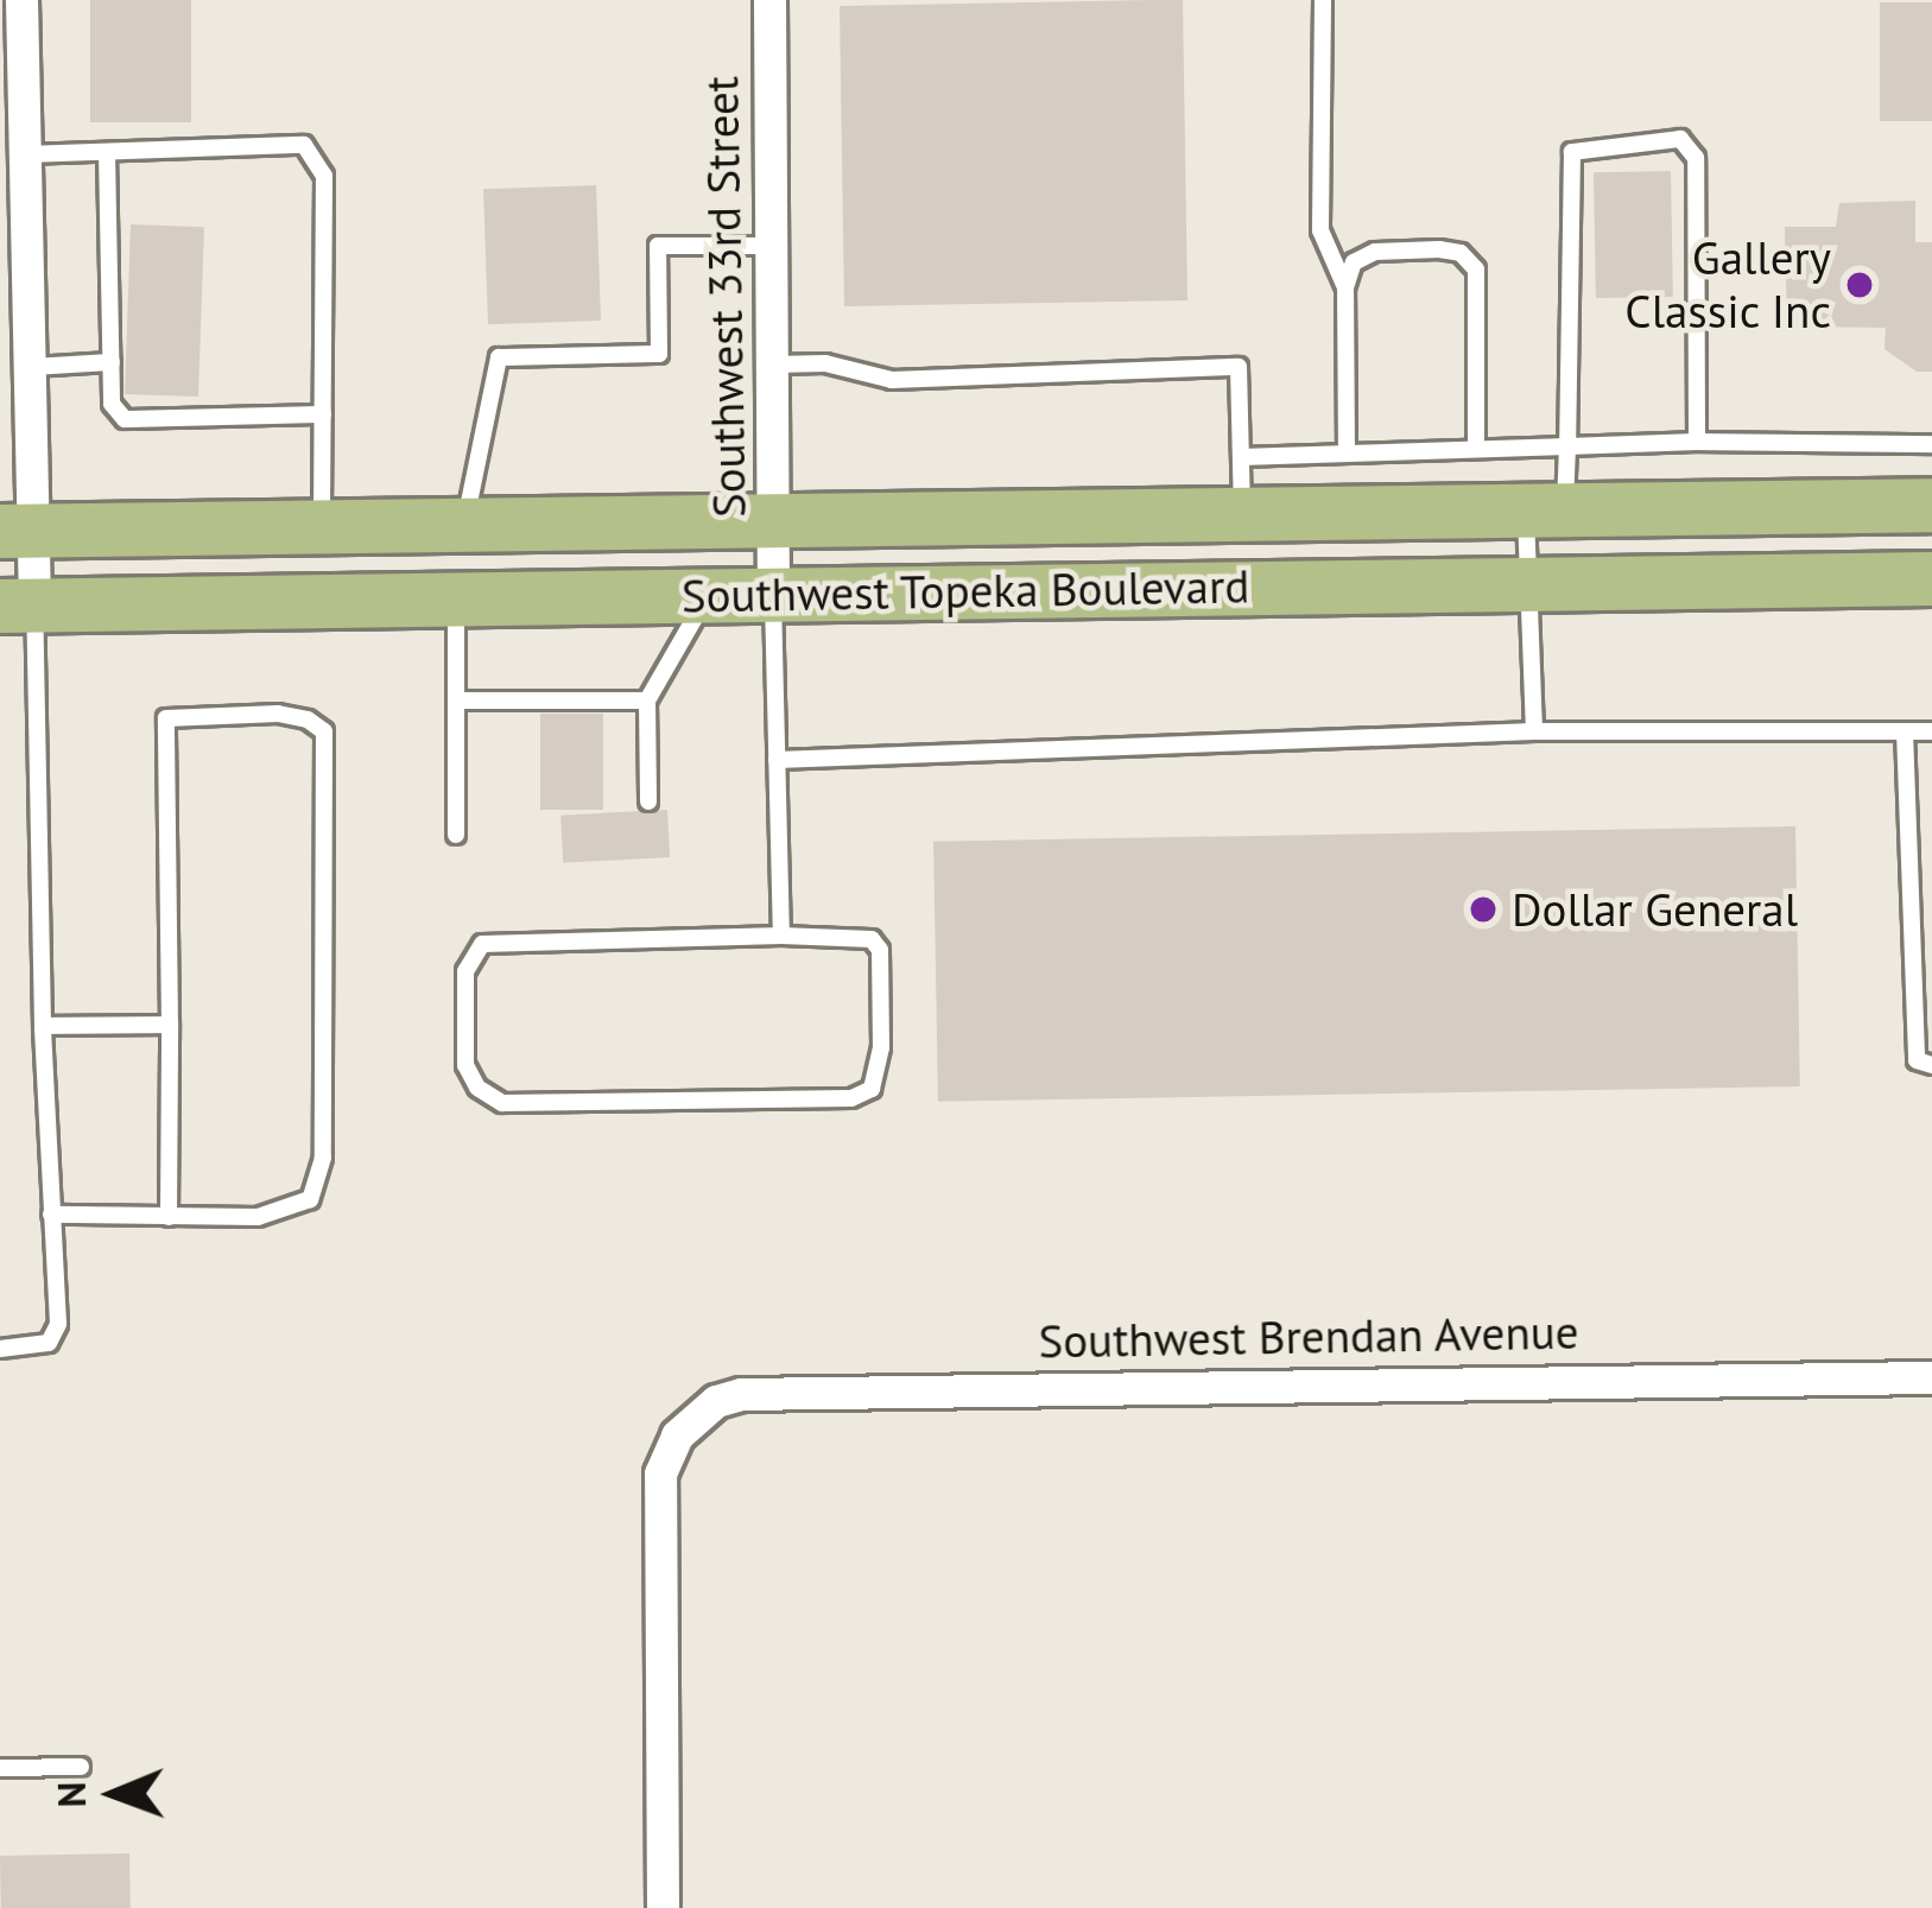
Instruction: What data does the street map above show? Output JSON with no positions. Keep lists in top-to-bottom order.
{
  "streets": {
    "main road": ["Southwest Topeka Boulevard"],
    "street": ["Southwest 33rd Street", "Southwest Brendan Avenue"]
  },
  "crossings": [
    ["Southwest 33rd Street", "Southwest Topeka Boulevard"]
  ],
  "places": ["Gallery Classic Inc", "Dollar General"],
  "north": "left"
}
